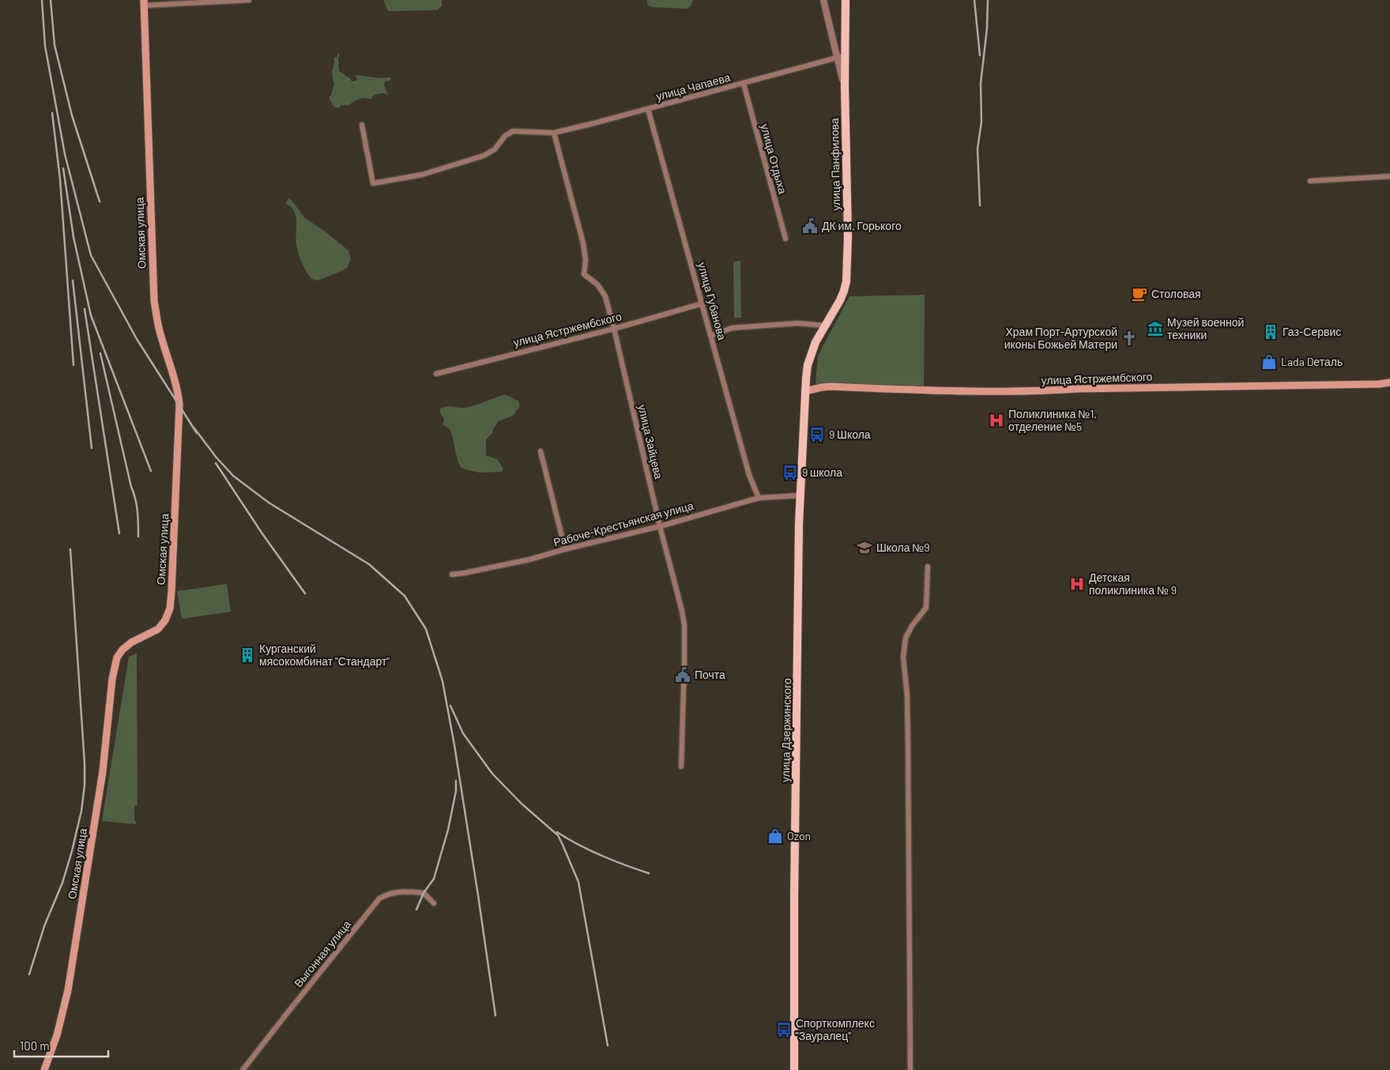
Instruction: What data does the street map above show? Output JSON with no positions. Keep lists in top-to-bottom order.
{
  "streets": {
    "main road": [
      "улица Панфилова",
      "Омская улица",
      "улица Ястржембского",
      "улица Дзержинского"
    ],
    "street": [
      "улица Чапаева",
      "улица Отдыха",
      "улица Губанова",
      "улица Зайцева",
      "Рабоче-Крестьянская улица",
      "Выгонная улица"
    ]
  },
  "crossings": [
    ["улица Чапаева", "улица Отдыха"],
    ["улица Чапаева", "улица Панфилова"],
    ["улица Чапаева", "улица Губанова"],
    ["улица Чапаева", "улица Зайцева"],
    ["улица Панфилова", "улица Ястржембского"],
    ["улица Панфилова", "улица Дзержинского"],
    ["улица Губанова", "улица Ястржембского"],
    ["улица Губанова", "Рабоче-Крестьянская улица"],
    ["улица Ястржембского", "улица Зайцева"],
    ["улица Ястржембского", "улица Дзержинского"],
    ["улица Зайцева", "Рабоче-Крестьянская улица"],
    ["Рабоче-Крестьянская улица", "улица Дзержинского"]
  ],
  "places": {
    "public building": ["ДК им. Горького", "Почта"],
    "cafe": ["Столовая"],
    "museum": ["Музей военной техники"],
    "building": ["Газ-Сервис", "Курганский мясокомбинат \"Стандарт\""],
    "church": ["Храм Порт-Артурской иконы Божьей Матери"],
    "shop": ["Lada Dеталь", "Ozon"],
    "hospital": ["Поликлиника №1, отделение №5", "Детская поликлиника № 9"],
    "bus stop": ["9 Школа", "9 школа", "Спорткомплекс \"Зауралец\""],
    "school or university": ["Школа №9"]
  },
  "scale_bar": "100 m"
}
